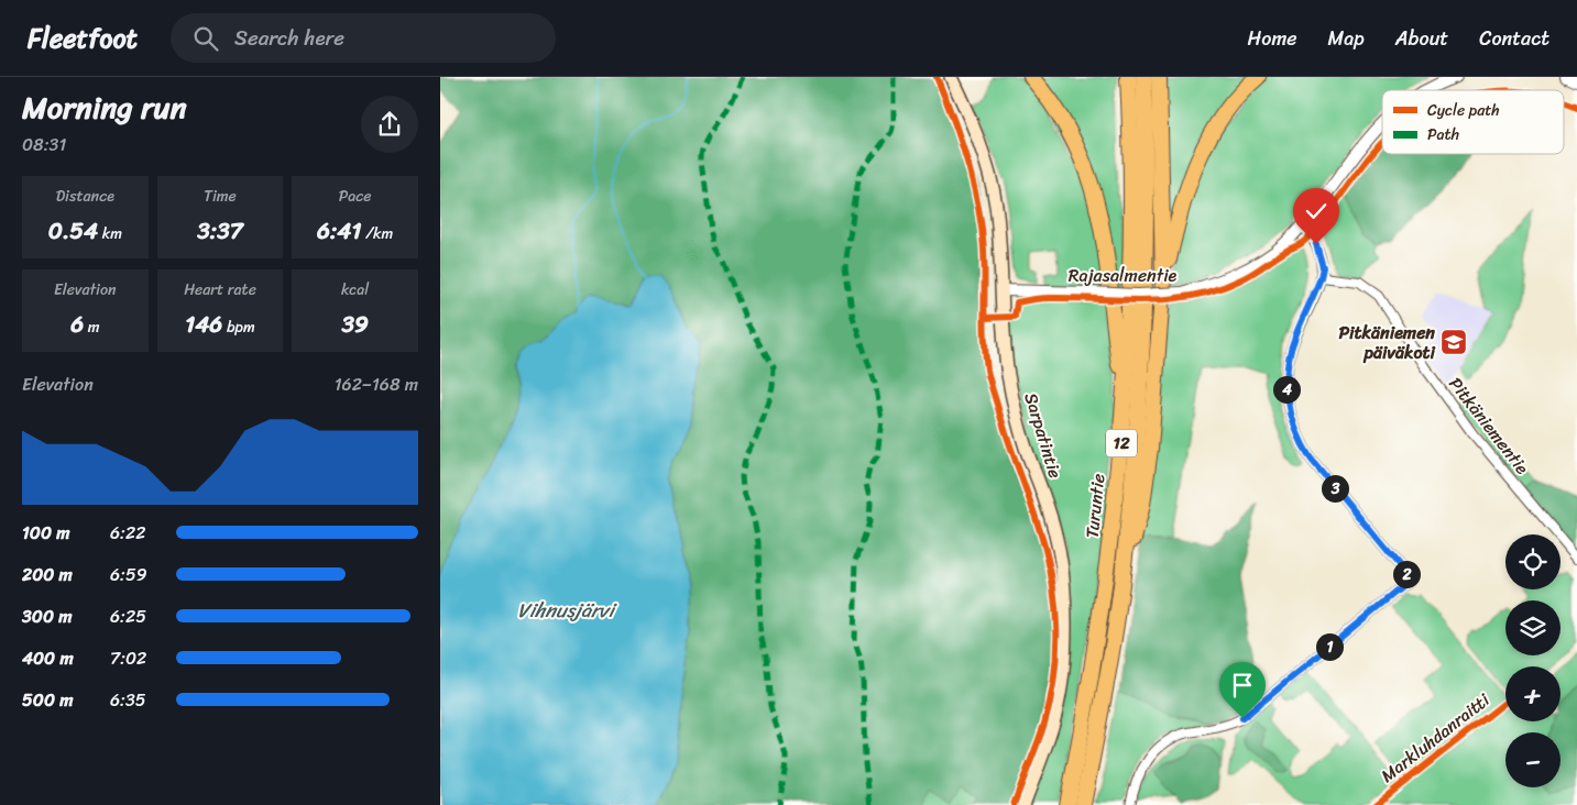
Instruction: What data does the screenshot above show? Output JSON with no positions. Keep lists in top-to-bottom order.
{
  "streets": {
    "highway": ["12", "Turuntie"],
    "main road": ["Sarpatintie"],
    "street": ["Rajasalmentie", "Pitkäniementie"],
    "cycle path": ["Markluhdanraitti"]
  },
  "crossings": [
    ["Rajasalmentie", "Sarpatintie"]
  ],
  "water": ["Vihnusjärvi"],
  "places": {
    "school or university": ["Pitkäniemen päiväkoti"]
  },
  "legend": ["Cycle path", "Path"],
  "page": {
    "header": "Fleetfoot",
    "search": "Search here",
    "nav": [
      "Home",
      "Map",
      "About",
      "Contact"
    ],
    "heading": ["Morning run", "08:31"],
    "stats": [
      ["Distance", "0.54 km"],
      ["Time", "3:37"],
      ["Pace", "6:41 /km"],
      ["Elevation", "6 m"],
      ["Heart rate", "146 bpm"],
      ["kcal", "39"]
    ],
    "chart": ["Elevation", "162–168 m"],
    "pins": [
      "4",
      "3",
      "2",
      "1"
    ],
    "list": [
      {
        "name": "100 m",
        "note": "6:22"
      },
      {
        "name": "200 m",
        "note": "6:59"
      },
      {
        "name": "300 m",
        "note": "6:25"
      },
      {
        "name": "400 m",
        "note": "7:02"
      },
      {
        "name": "500 m",
        "note": "6:35"
      }
    ],
    "map_buttons": ["+", "−"]
  }
}
